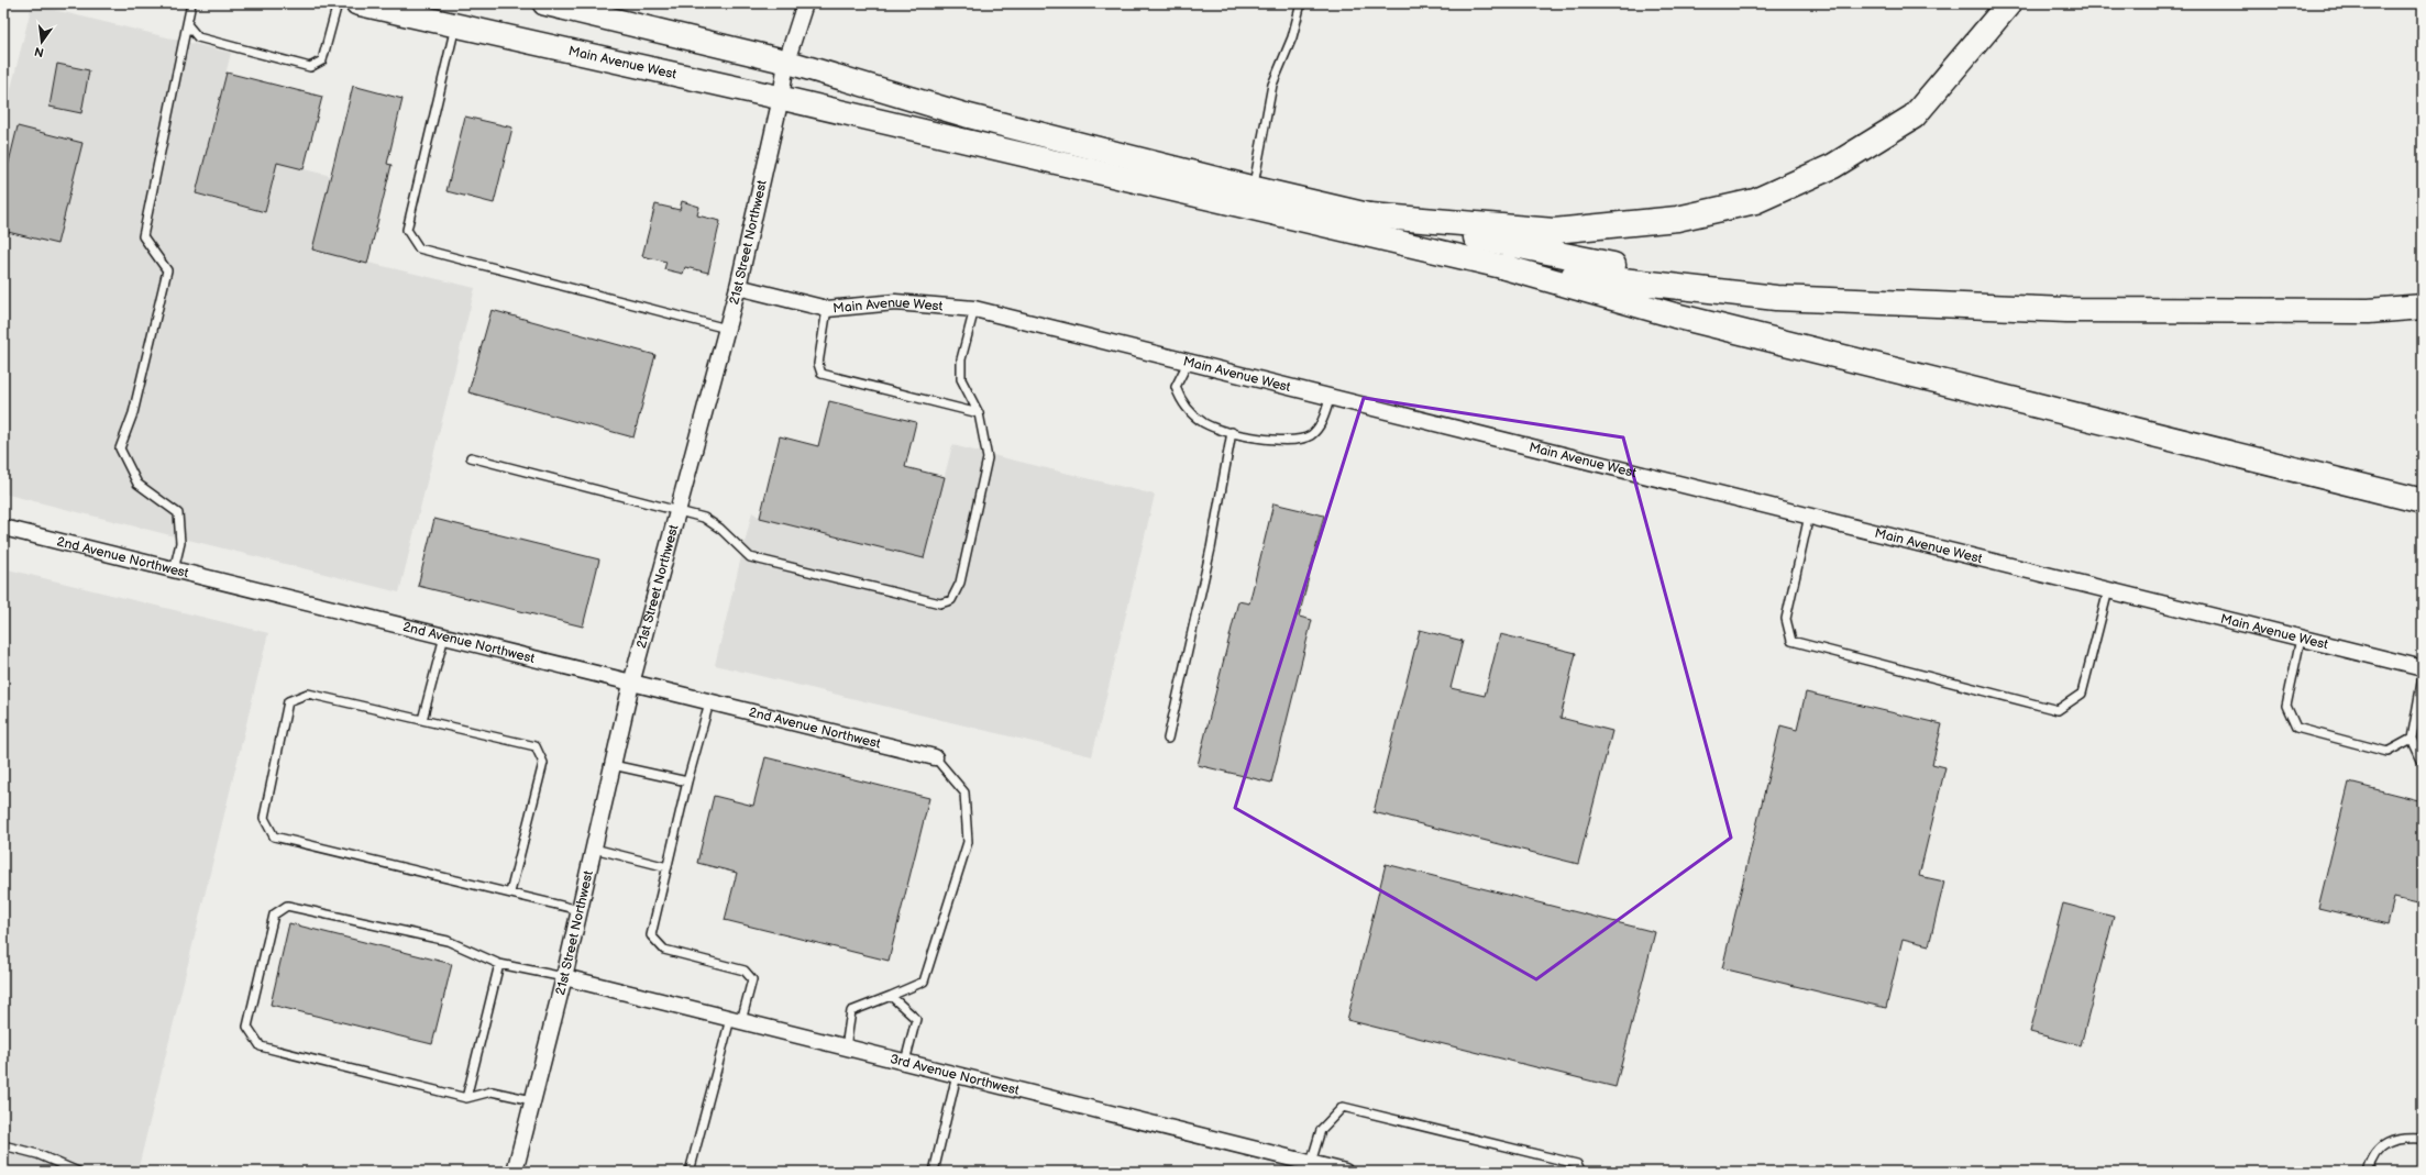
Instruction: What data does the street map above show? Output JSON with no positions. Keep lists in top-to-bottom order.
{
  "streets": {
    "main road": ["Main Avenue West"],
    "street": ["21st Street Northwest", "2nd Avenue Northwest", "3rd Avenue Northwest"]
  },
  "crossings": [
    ["Main Avenue West", "21st Street Northwest"],
    ["21st Street Northwest", "2nd Avenue Northwest"],
    ["21st Street Northwest", "3rd Avenue Northwest"]
  ],
  "north": "bottom"
}
